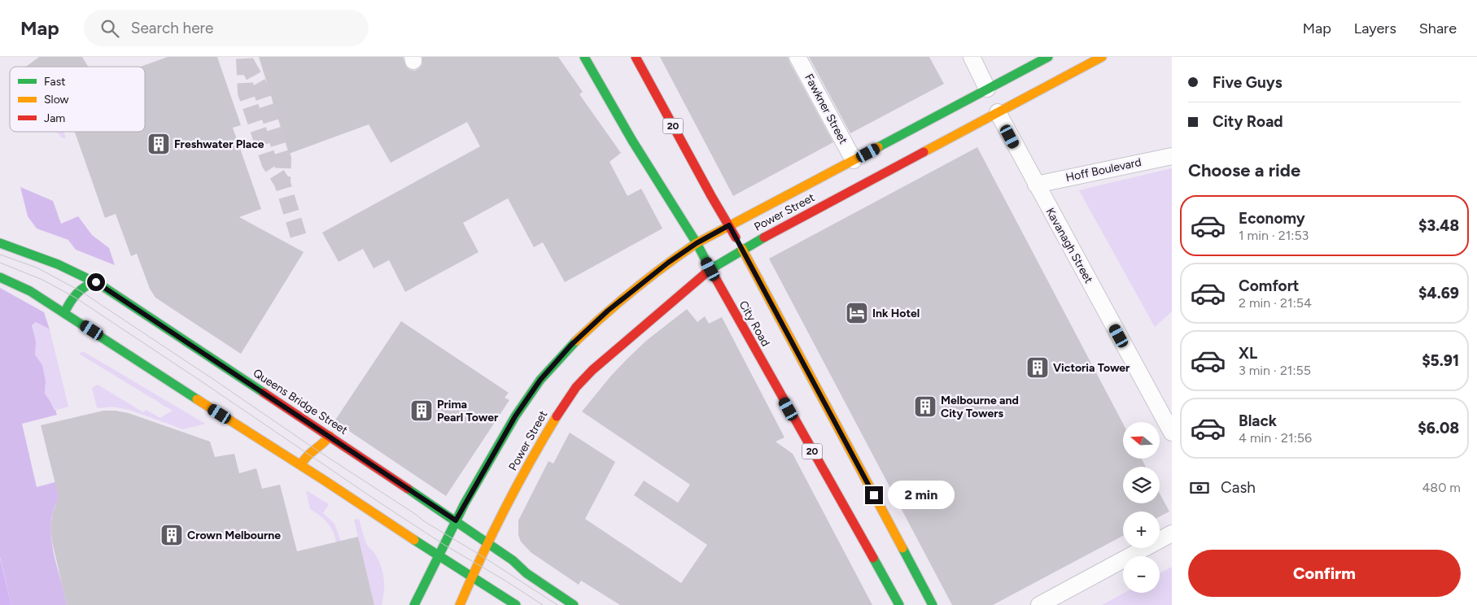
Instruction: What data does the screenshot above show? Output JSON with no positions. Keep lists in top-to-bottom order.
{
  "streets": {
    "main road": [
      "20",
      "Power Street",
      "City Road",
      "Queens Bridge Street"
    ],
    "street": ["Fawkner Street", "Hoff Boulevard", "Kavanagh Street"]
  },
  "crossings": [
    ["Fawkner Street", "Power Street"],
    ["20", "Power Street"],
    ["Hoff Boulevard", "Kavanagh Street"],
    ["Power Street", "Kavanagh Street"],
    ["Power Street", "City Road"],
    ["Power Street", "Queens Bridge Street"]
  ],
  "places": {
    "building": [
      "Freshwater Place",
      "Victoria Tower",
      "Melbourne and City Towers",
      "Prima Pearl Tower",
      "Crown Melbourne"
    ],
    "hotel": ["Ink Hotel"]
  },
  "legend": ["Fast", "Slow", "Jam"],
  "north": "left",
  "page": {
    "header": "Map",
    "search": "Search here",
    "nav": ["Map", "Layers", "Share"],
    "banner": ["Five Guys", "City Road"],
    "heading": "Choose a ride",
    "list": [
      {
        "name": "Economy",
        "note": "1 min · 21:53",
        "value": "$3.48"
      },
      {
        "name": "Comfort",
        "note": "2 min · 21:54",
        "value": "$4.69"
      },
      {
        "name": "XL",
        "note": "3 min · 21:55",
        "value": "$5.91"
      },
      {
        "name": "Black",
        "note": "4 min · 21:56",
        "value": "$6.08"
      }
    ],
    "map_buttons": ["+", "−"],
    "pay": ["Cash", "480 m"],
    "bubble": "2 min",
    "buttons": "Confirm"
  }
}
